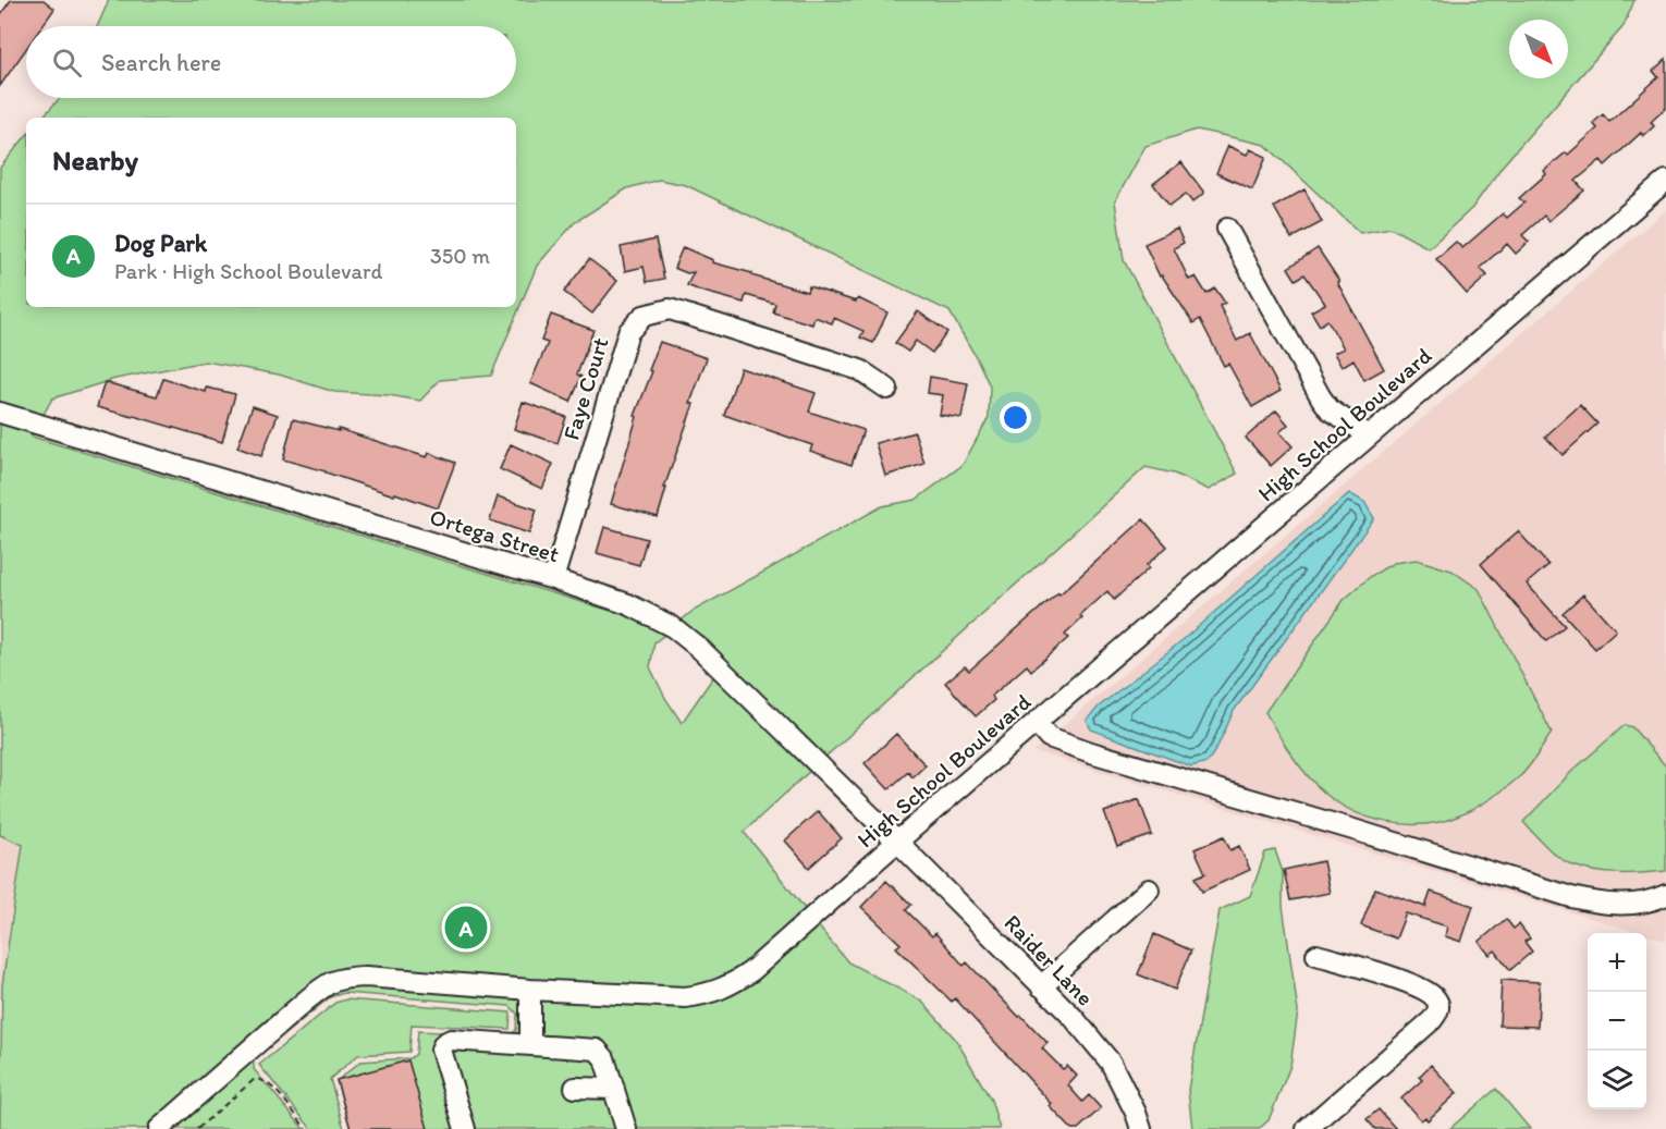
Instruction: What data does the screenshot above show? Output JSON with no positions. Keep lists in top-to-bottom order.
{
  "streets": {
    "street": [
      "Faye Court",
      "High School Boulevard",
      "Ortega Street",
      "Raider Lane"
    ]
  },
  "crossings": [
    ["Faye Court", "Ortega Street"],
    ["High School Boulevard", "Ortega Street"],
    ["High School Boulevard", "Raider Lane"],
    ["Ortega Street", "Raider Lane"]
  ],
  "north": "bottom right",
  "page": {
    "search": "Search here",
    "heading": "Nearby",
    "list": [
      {
        "mark": "A",
        "name": "Dog Park",
        "note": "Park · High School Boulevard",
        "value": "350 m"
      }
    ],
    "pins": "A",
    "map_buttons": ["+", "−"]
  }
}
